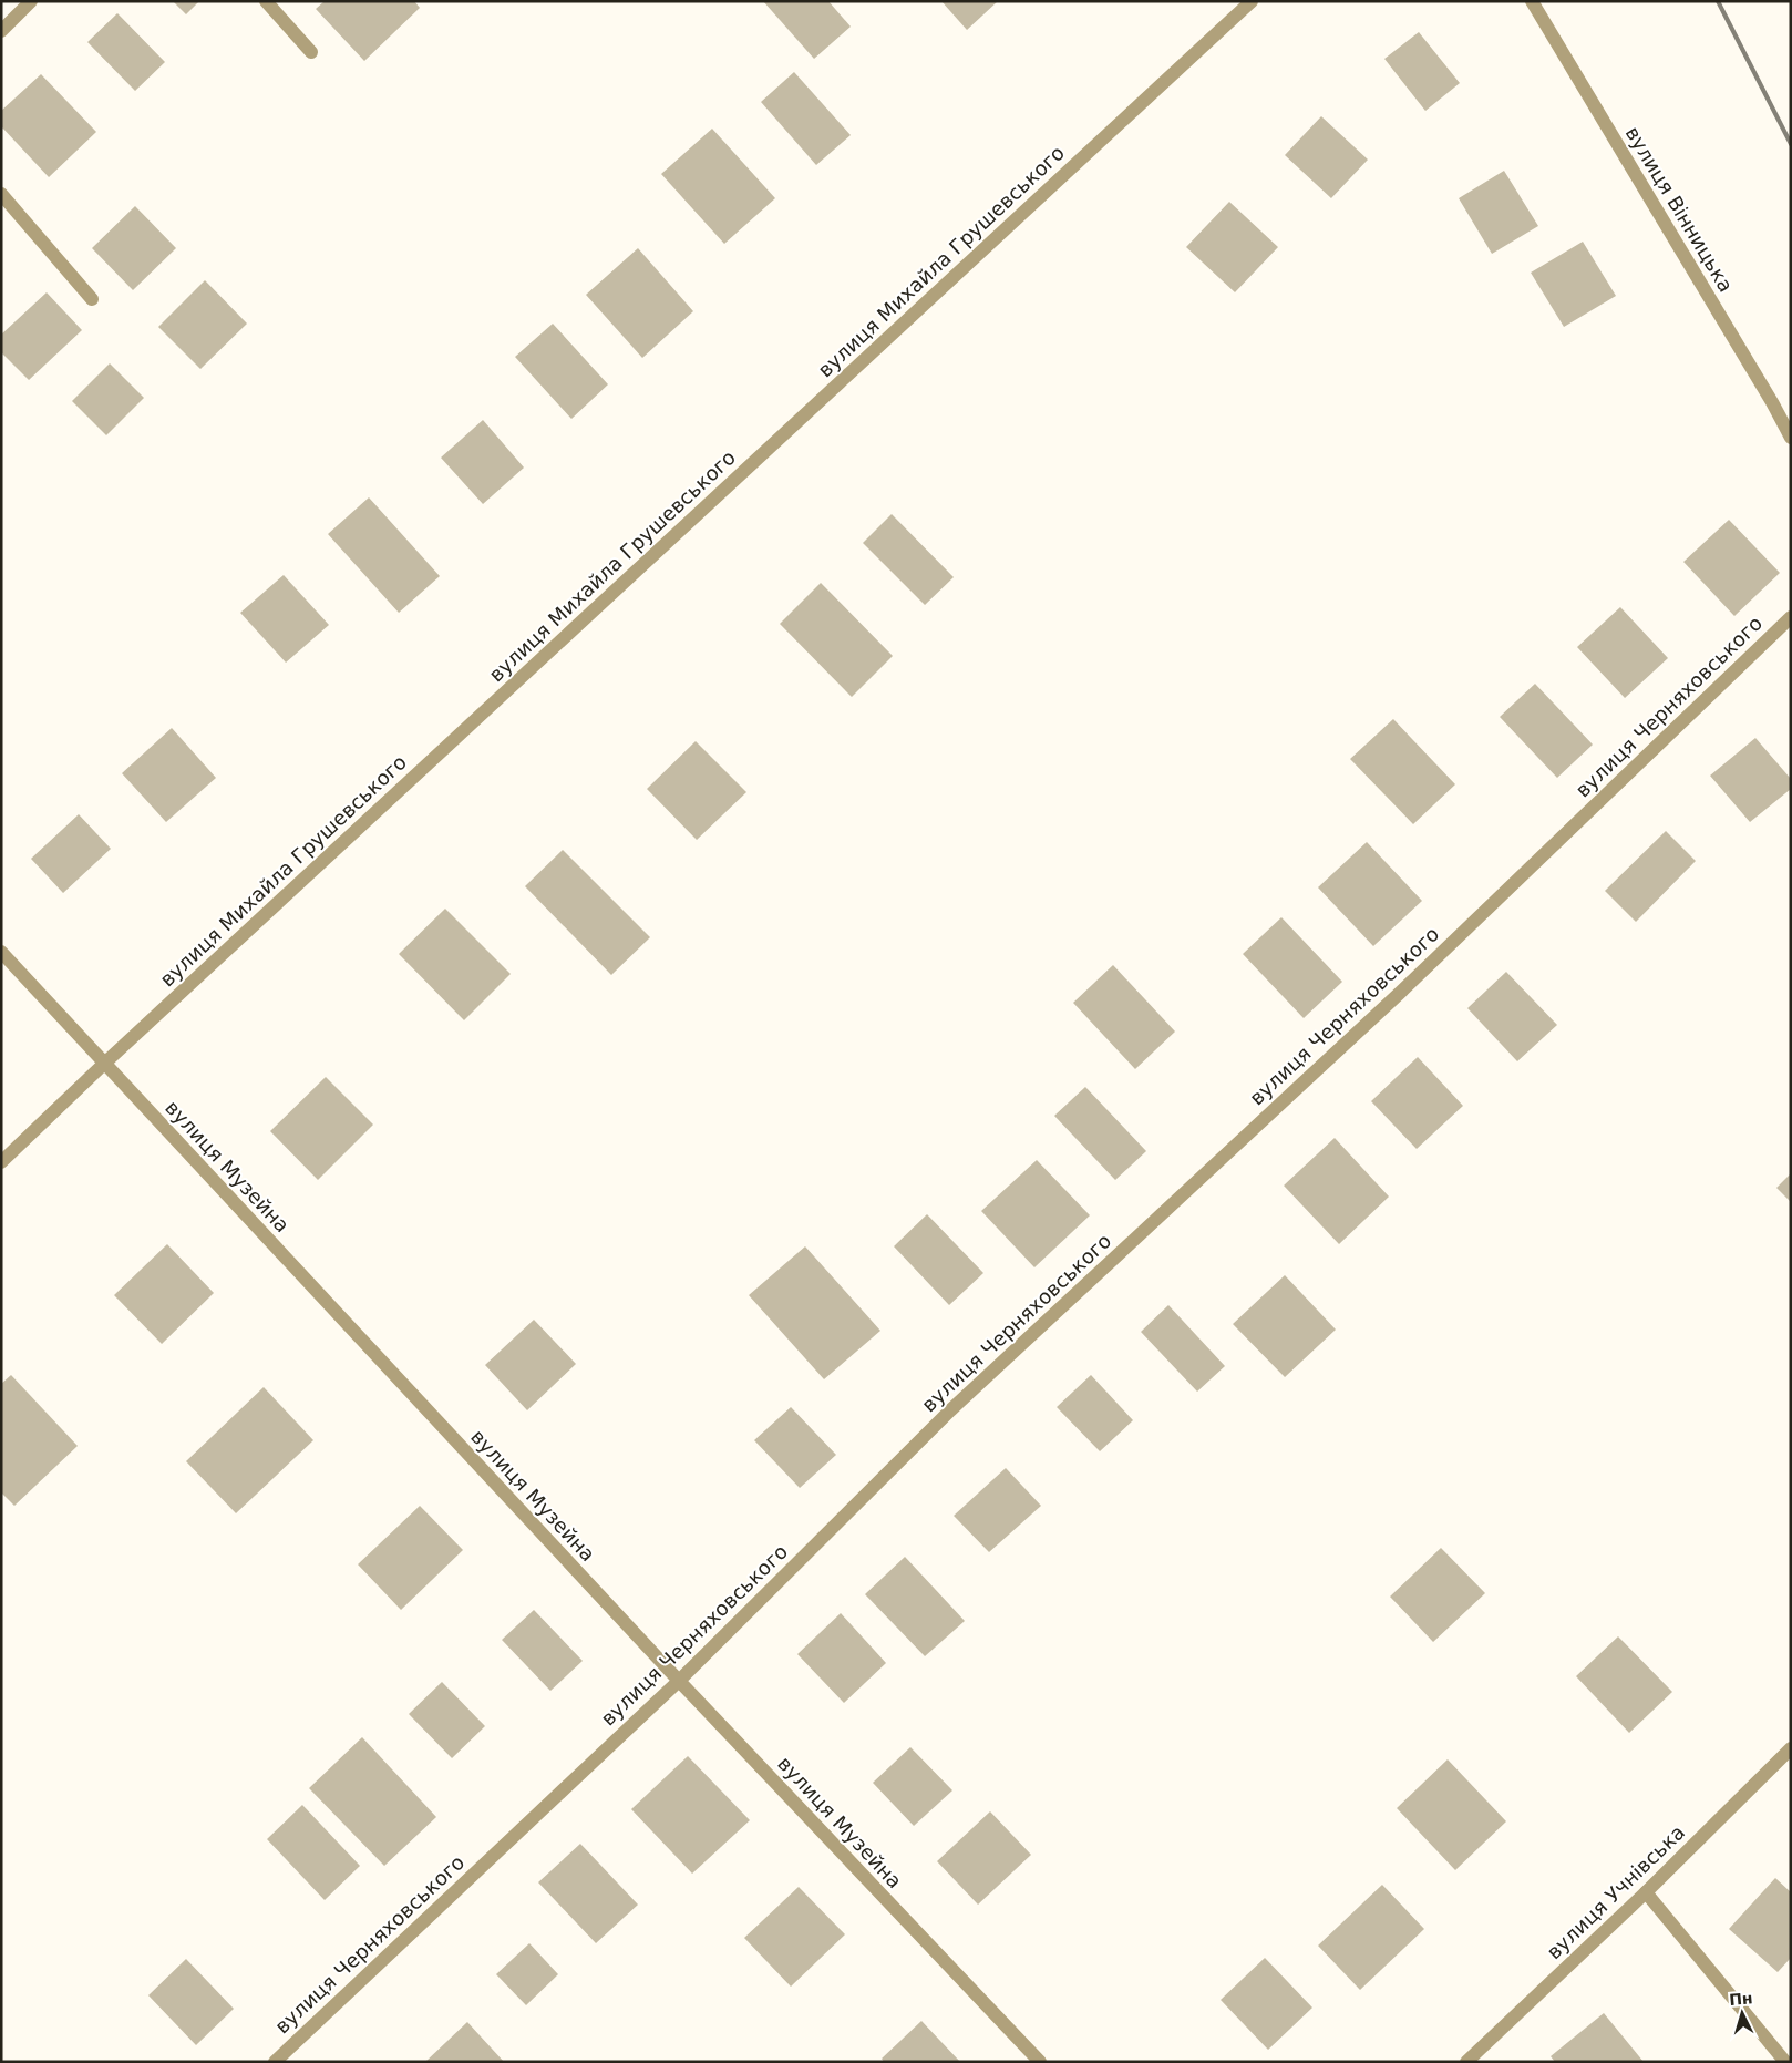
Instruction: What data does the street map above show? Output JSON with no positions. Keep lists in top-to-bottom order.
{
  "streets": {
    "street": [
      "вулиця Вінницька",
      "вулиця Михайла Грушевського",
      "вулиця Черняховського",
      "вулиця Музейна",
      "вулиця Учнівська"
    ]
  },
  "crossings": [
    ["вулиця Михайла Грушевського", "вулиця Музейна"],
    ["вулиця Черняховського", "вулиця Музейна"]
  ],
  "north": "top"
}
